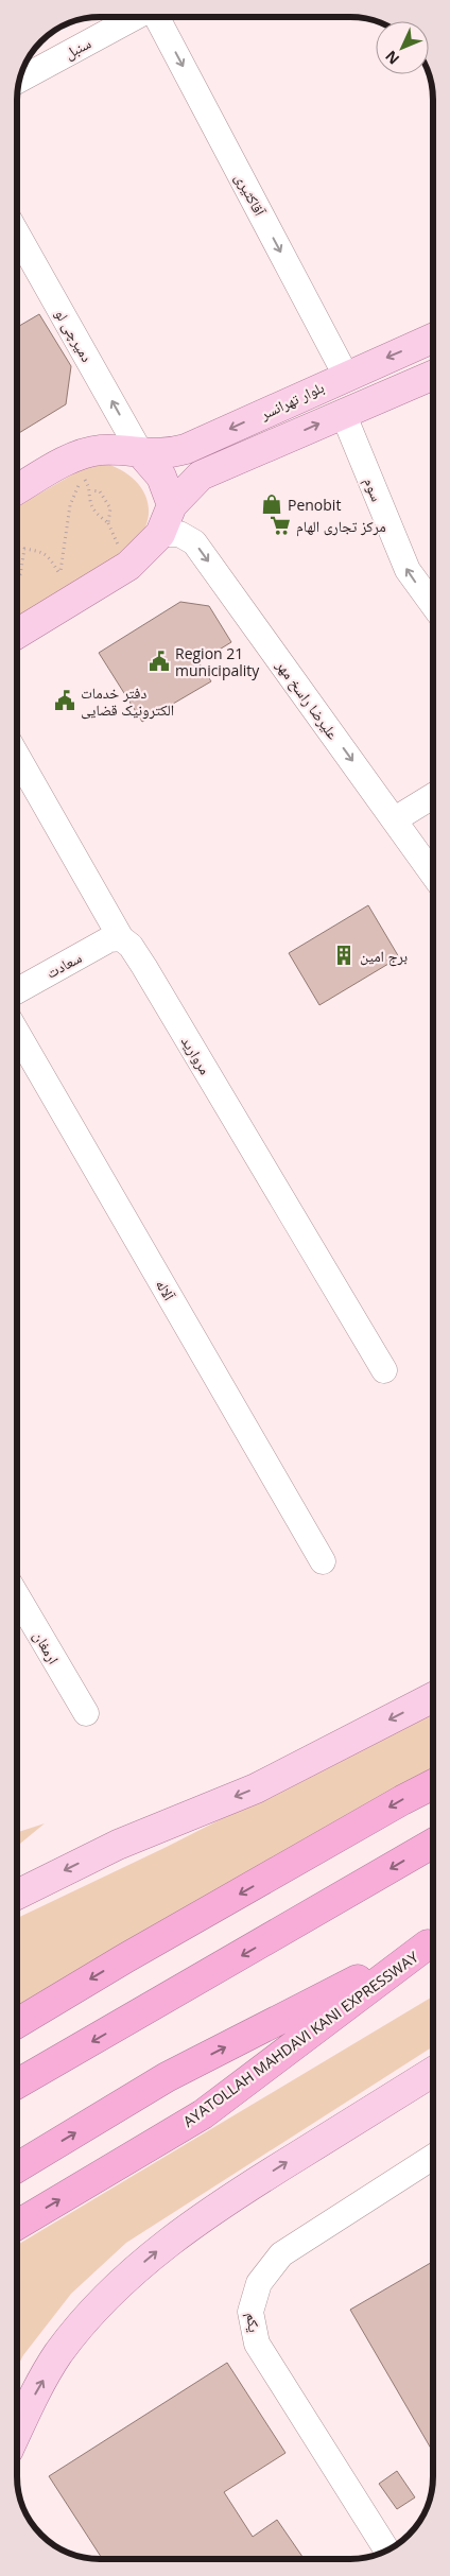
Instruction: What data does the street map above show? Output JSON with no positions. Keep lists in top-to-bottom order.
{
  "streets": {
    "highway": ["AYATOLLAH MAHDAVI KANI EXPRESSWAY"],
    "main road": ["بلوار تهرانسر"],
    "street": [
      "سنبل",
      "آقاکثیری",
      "دمیرچی لو",
      "سوم",
      "علیرضا راسخ مهر",
      "سعادت",
      "مروارید",
      "آلاله",
      "ارمغان",
      "یکم"
    ]
  },
  "crossings": [
    ["آقاکثیری", "بلوار تهرانسر"],
    ["دمیرچی لو", "بلوار تهرانسر"],
    ["سعادت", "مروارید"]
  ],
  "one_way": [
    "آقاکثیری",
    "دمیرچی لو",
    "سوم",
    "علیرضا راسخ مهر"
  ],
  "places": {
    "shop": ["Penobit"],
    "supermarket": ["مرکز تجاری الهام"],
    "public building": ["Region 21 municipality", "دفتر خدمات الکترونیک قضایی"],
    "building": ["برج امین"]
  },
  "north": "bottom left"
}
